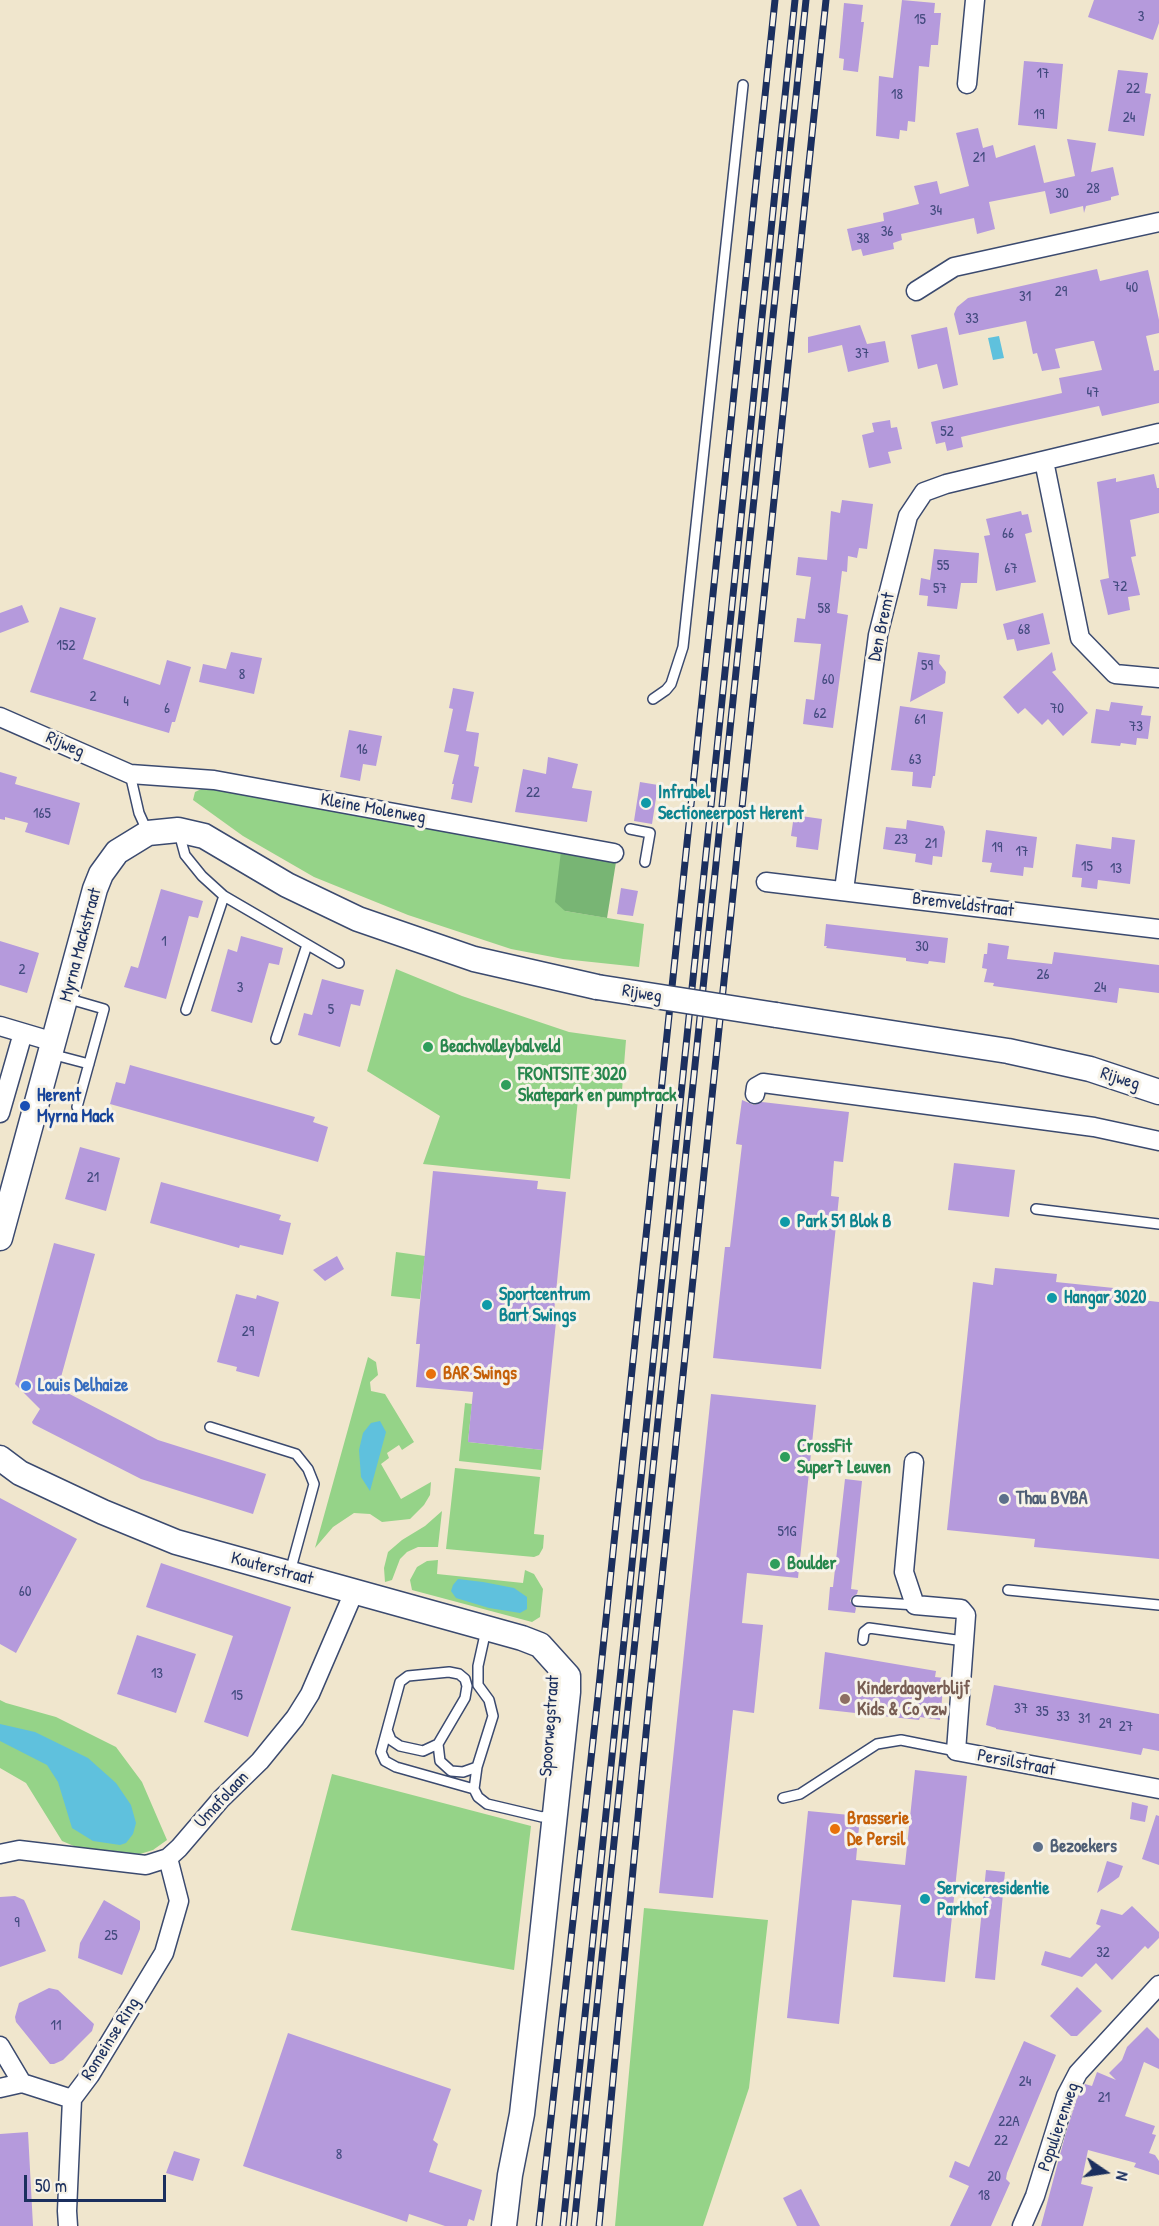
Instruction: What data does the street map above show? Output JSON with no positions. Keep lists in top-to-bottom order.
{
  "streets": {
    "street": [
      "Den Bremt",
      "Rijweg",
      "Kleine Molenweg",
      "Bremveldstraat",
      "Myrna Mackstraat",
      "Kouterstraat",
      "Spoorwegstraat",
      "Persilstraat",
      "Umafolaan",
      "Romeinse Ring",
      "Populierenweg"
    ]
  },
  "crossings": [
    ["Den Bremt", "Bremveldstraat"],
    ["Rijweg", "Kleine Molenweg"],
    ["Rijweg", "Myrna Mackstraat"],
    ["Kouterstraat", "Spoorwegstraat"],
    ["Kouterstraat", "Umafolaan"],
    ["Umafolaan", "Romeinse Ring"]
  ],
  "places": [
    "Infrabel Sectioneerpost Herent",
    "Beachvolleybalveld",
    "FRONTSITE 3020 Skatepark en pumptrack",
    "Herent Myrna Mack",
    "Park 51 Blok B",
    "Hangar 3020",
    "Sportcentrum Bart Swings",
    "BAR Swings",
    "Louis Delhaize",
    "CrossFit Super7 Leuven",
    "Thau BVBA",
    "Boulder",
    "Kinderdagverblijf Kids & Co vzw",
    "Brasserie De Persil",
    "Bezoekers",
    "Serviceresidentie Parkhof"
  ],
  "house_numbers": [
    "3",
    "15",
    "17",
    "22",
    "18",
    "19",
    "24",
    "21",
    "28",
    "30",
    "34",
    "36",
    "38",
    "40",
    "29",
    "31",
    "33",
    "37",
    "47",
    "52",
    "66",
    "55",
    "67",
    "72",
    "57",
    "58",
    "68",
    "152",
    "59",
    "8",
    "60",
    "2",
    "4",
    "6",
    "70",
    "62",
    "61",
    "73",
    "16",
    "63",
    "22",
    "165",
    "23",
    "21",
    "19",
    "17",
    "15",
    "13",
    "1",
    "30",
    "2",
    "26",
    "3",
    "24",
    "5",
    "21",
    "29",
    "51G",
    "60",
    "13",
    "15",
    "37",
    "35",
    "33",
    "31",
    "29",
    "27",
    "9",
    "25",
    "32",
    "11",
    "24",
    "21",
    "22A",
    "22",
    "8",
    "20",
    "18"
  ],
  "scale_bar": "50 m",
  "north": "right"
}
